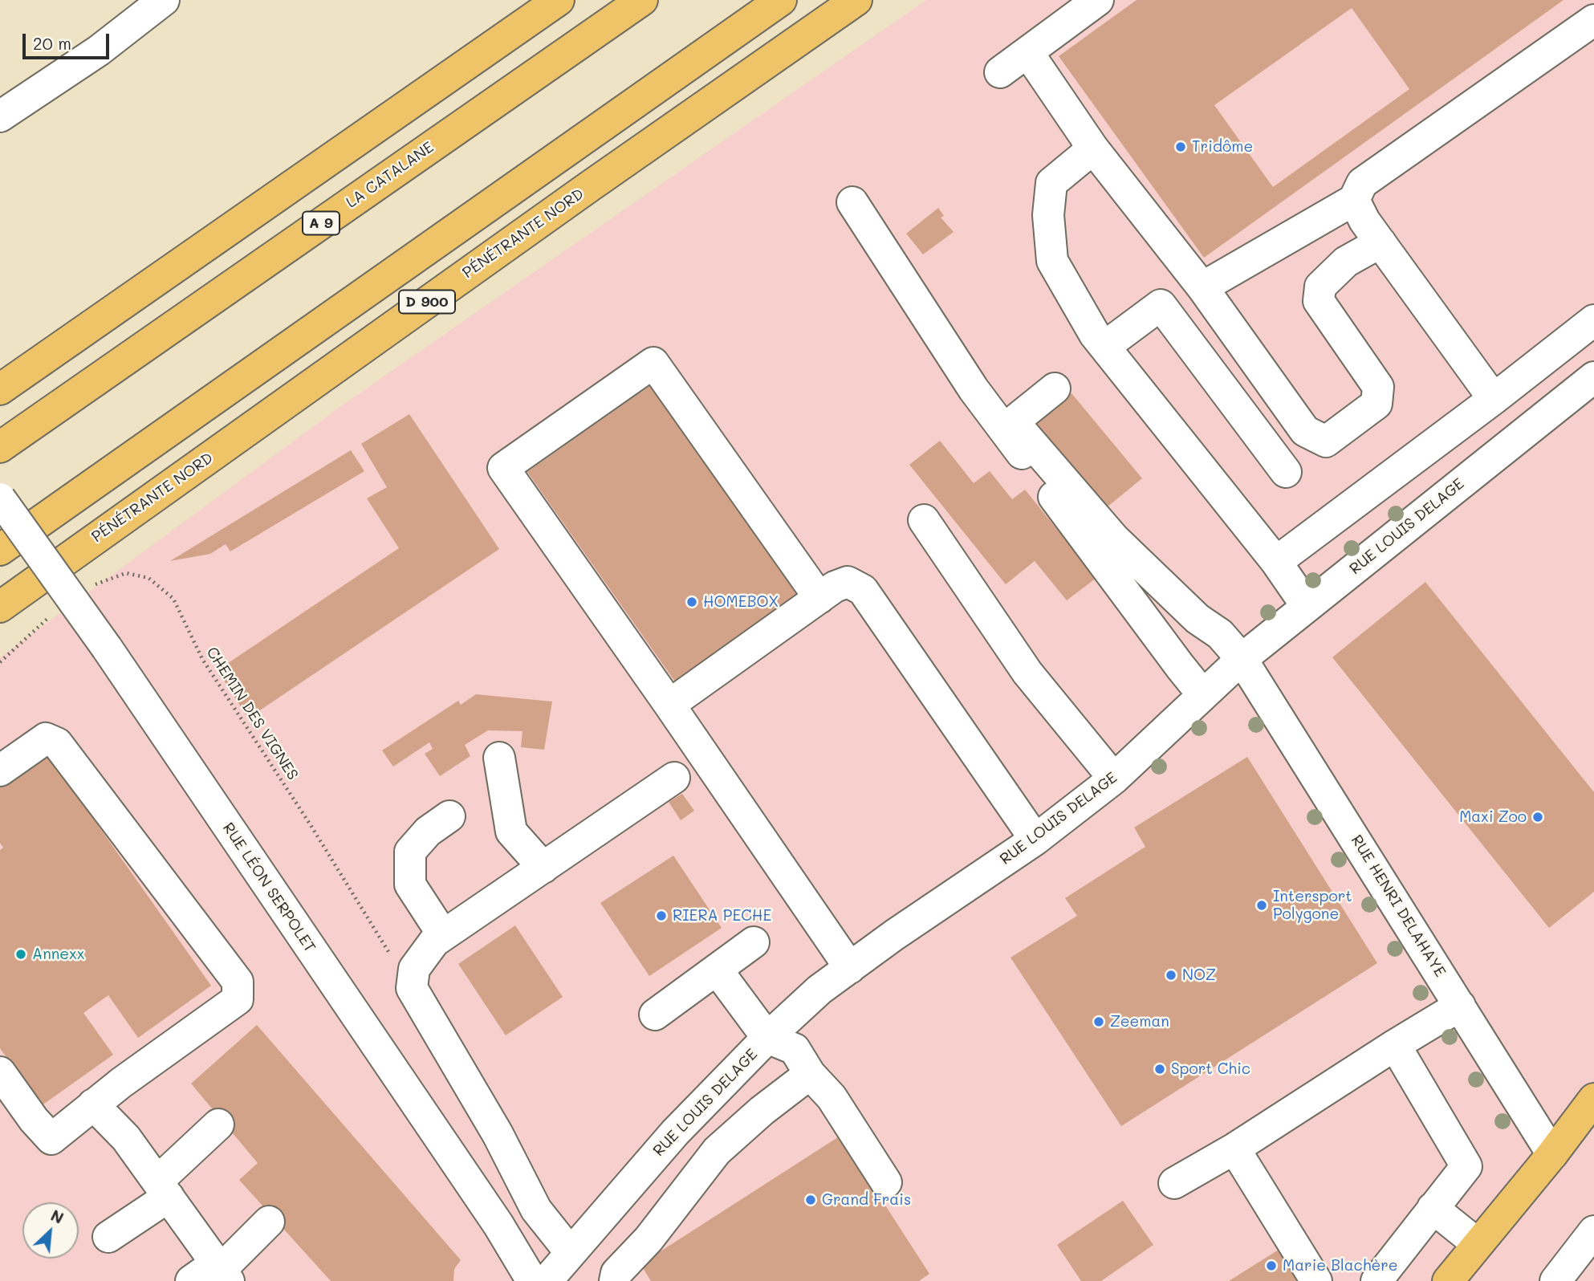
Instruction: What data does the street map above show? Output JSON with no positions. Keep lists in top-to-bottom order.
{
  "streets": {
    "main road": [
      "LA CATALANE",
      "A 9",
      "PÉNÉTRANTE NORD",
      "D 900"
    ],
    "street": ["RUE LOUIS DELAGE", "RUE LÉON SERPOLET", "RUE HENRI DELAHAYE"],
    "path": ["CHEMIN DES VIGNES"]
  },
  "crossings": [
    ["RUE LOUIS DELAGE", "RUE HENRI DELAHAYE"]
  ],
  "places": [
    "Tridôme",
    "HOMEBOX",
    "Maxi Zoo",
    "Intersport Polygone",
    "RIERA PECHE",
    "Annexx",
    "NOZ",
    "Zeeman",
    "Sport Chic",
    "Grand Frais",
    "Marie Blachère"
  ],
  "scale_bar": "20 m",
  "north": "top right"
}
